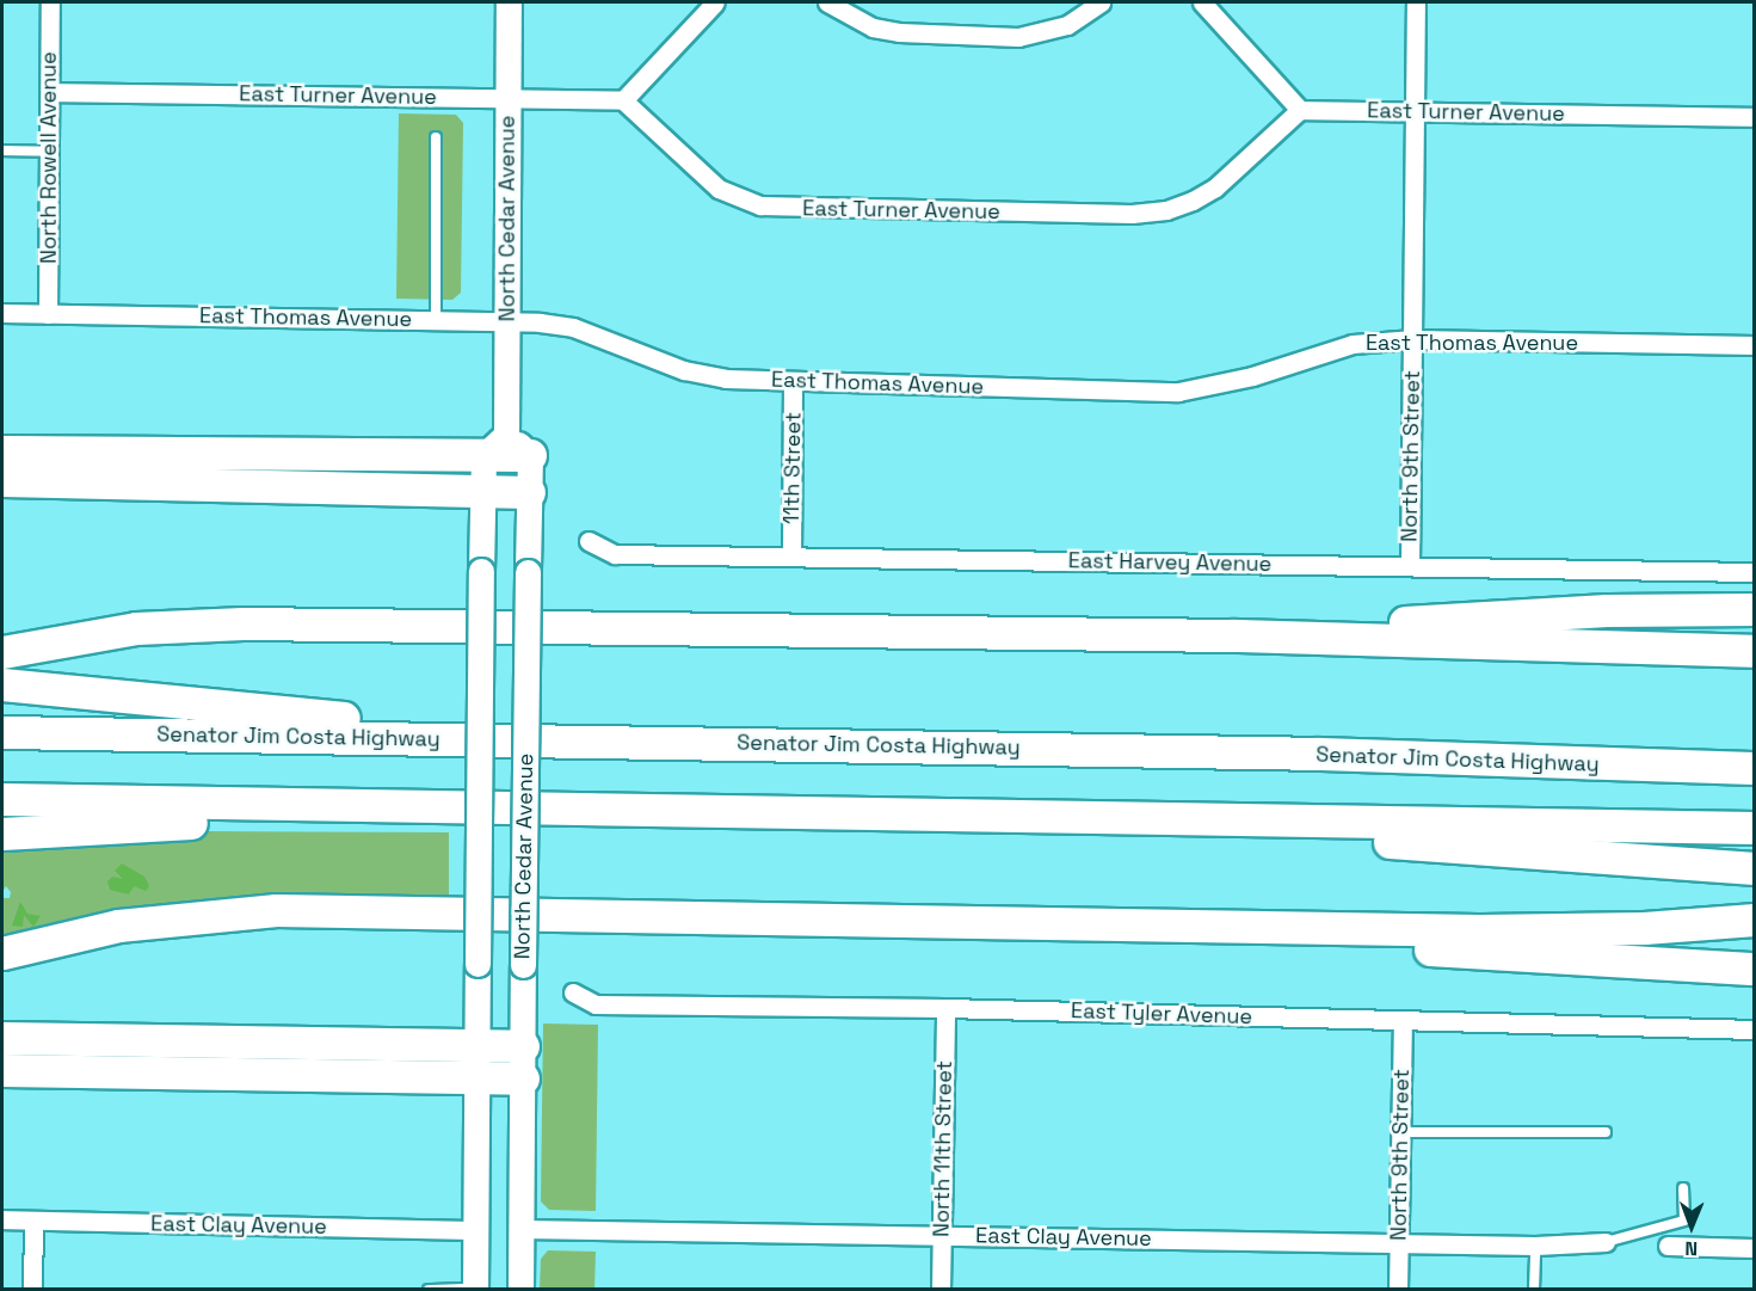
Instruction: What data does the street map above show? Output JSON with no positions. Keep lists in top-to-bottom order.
{
  "streets": {
    "highway": ["Senator Jim Costa Highway"],
    "main road": ["North Cedar Avenue"],
    "street": [
      "East Turner Avenue",
      "North Rowell Avenue",
      "East Thomas Avenue",
      "North 9th Street",
      "11th Street",
      "East Harvey Avenue",
      "East Tyler Avenue",
      "North 11th Street",
      "East Clay Avenue"
    ]
  },
  "crossings": [
    ["East Turner Avenue", "North Rowell Avenue"],
    ["East Turner Avenue", "North Cedar Avenue"],
    ["East Turner Avenue", "North 9th Street"],
    ["North Rowell Avenue", "East Thomas Avenue"],
    ["North Cedar Avenue", "East Thomas Avenue"],
    ["North Cedar Avenue", "East Clay Avenue"],
    ["East Thomas Avenue", "North 9th Street"],
    ["East Thomas Avenue", "11th Street"],
    ["North 9th Street", "East Harvey Avenue"],
    ["North 9th Street", "East Tyler Avenue"],
    ["North 9th Street", "East Clay Avenue"],
    ["11th Street", "East Harvey Avenue"],
    ["East Tyler Avenue", "North 11th Street"],
    ["North 11th Street", "East Clay Avenue"]
  ],
  "north": "bottom"
}
